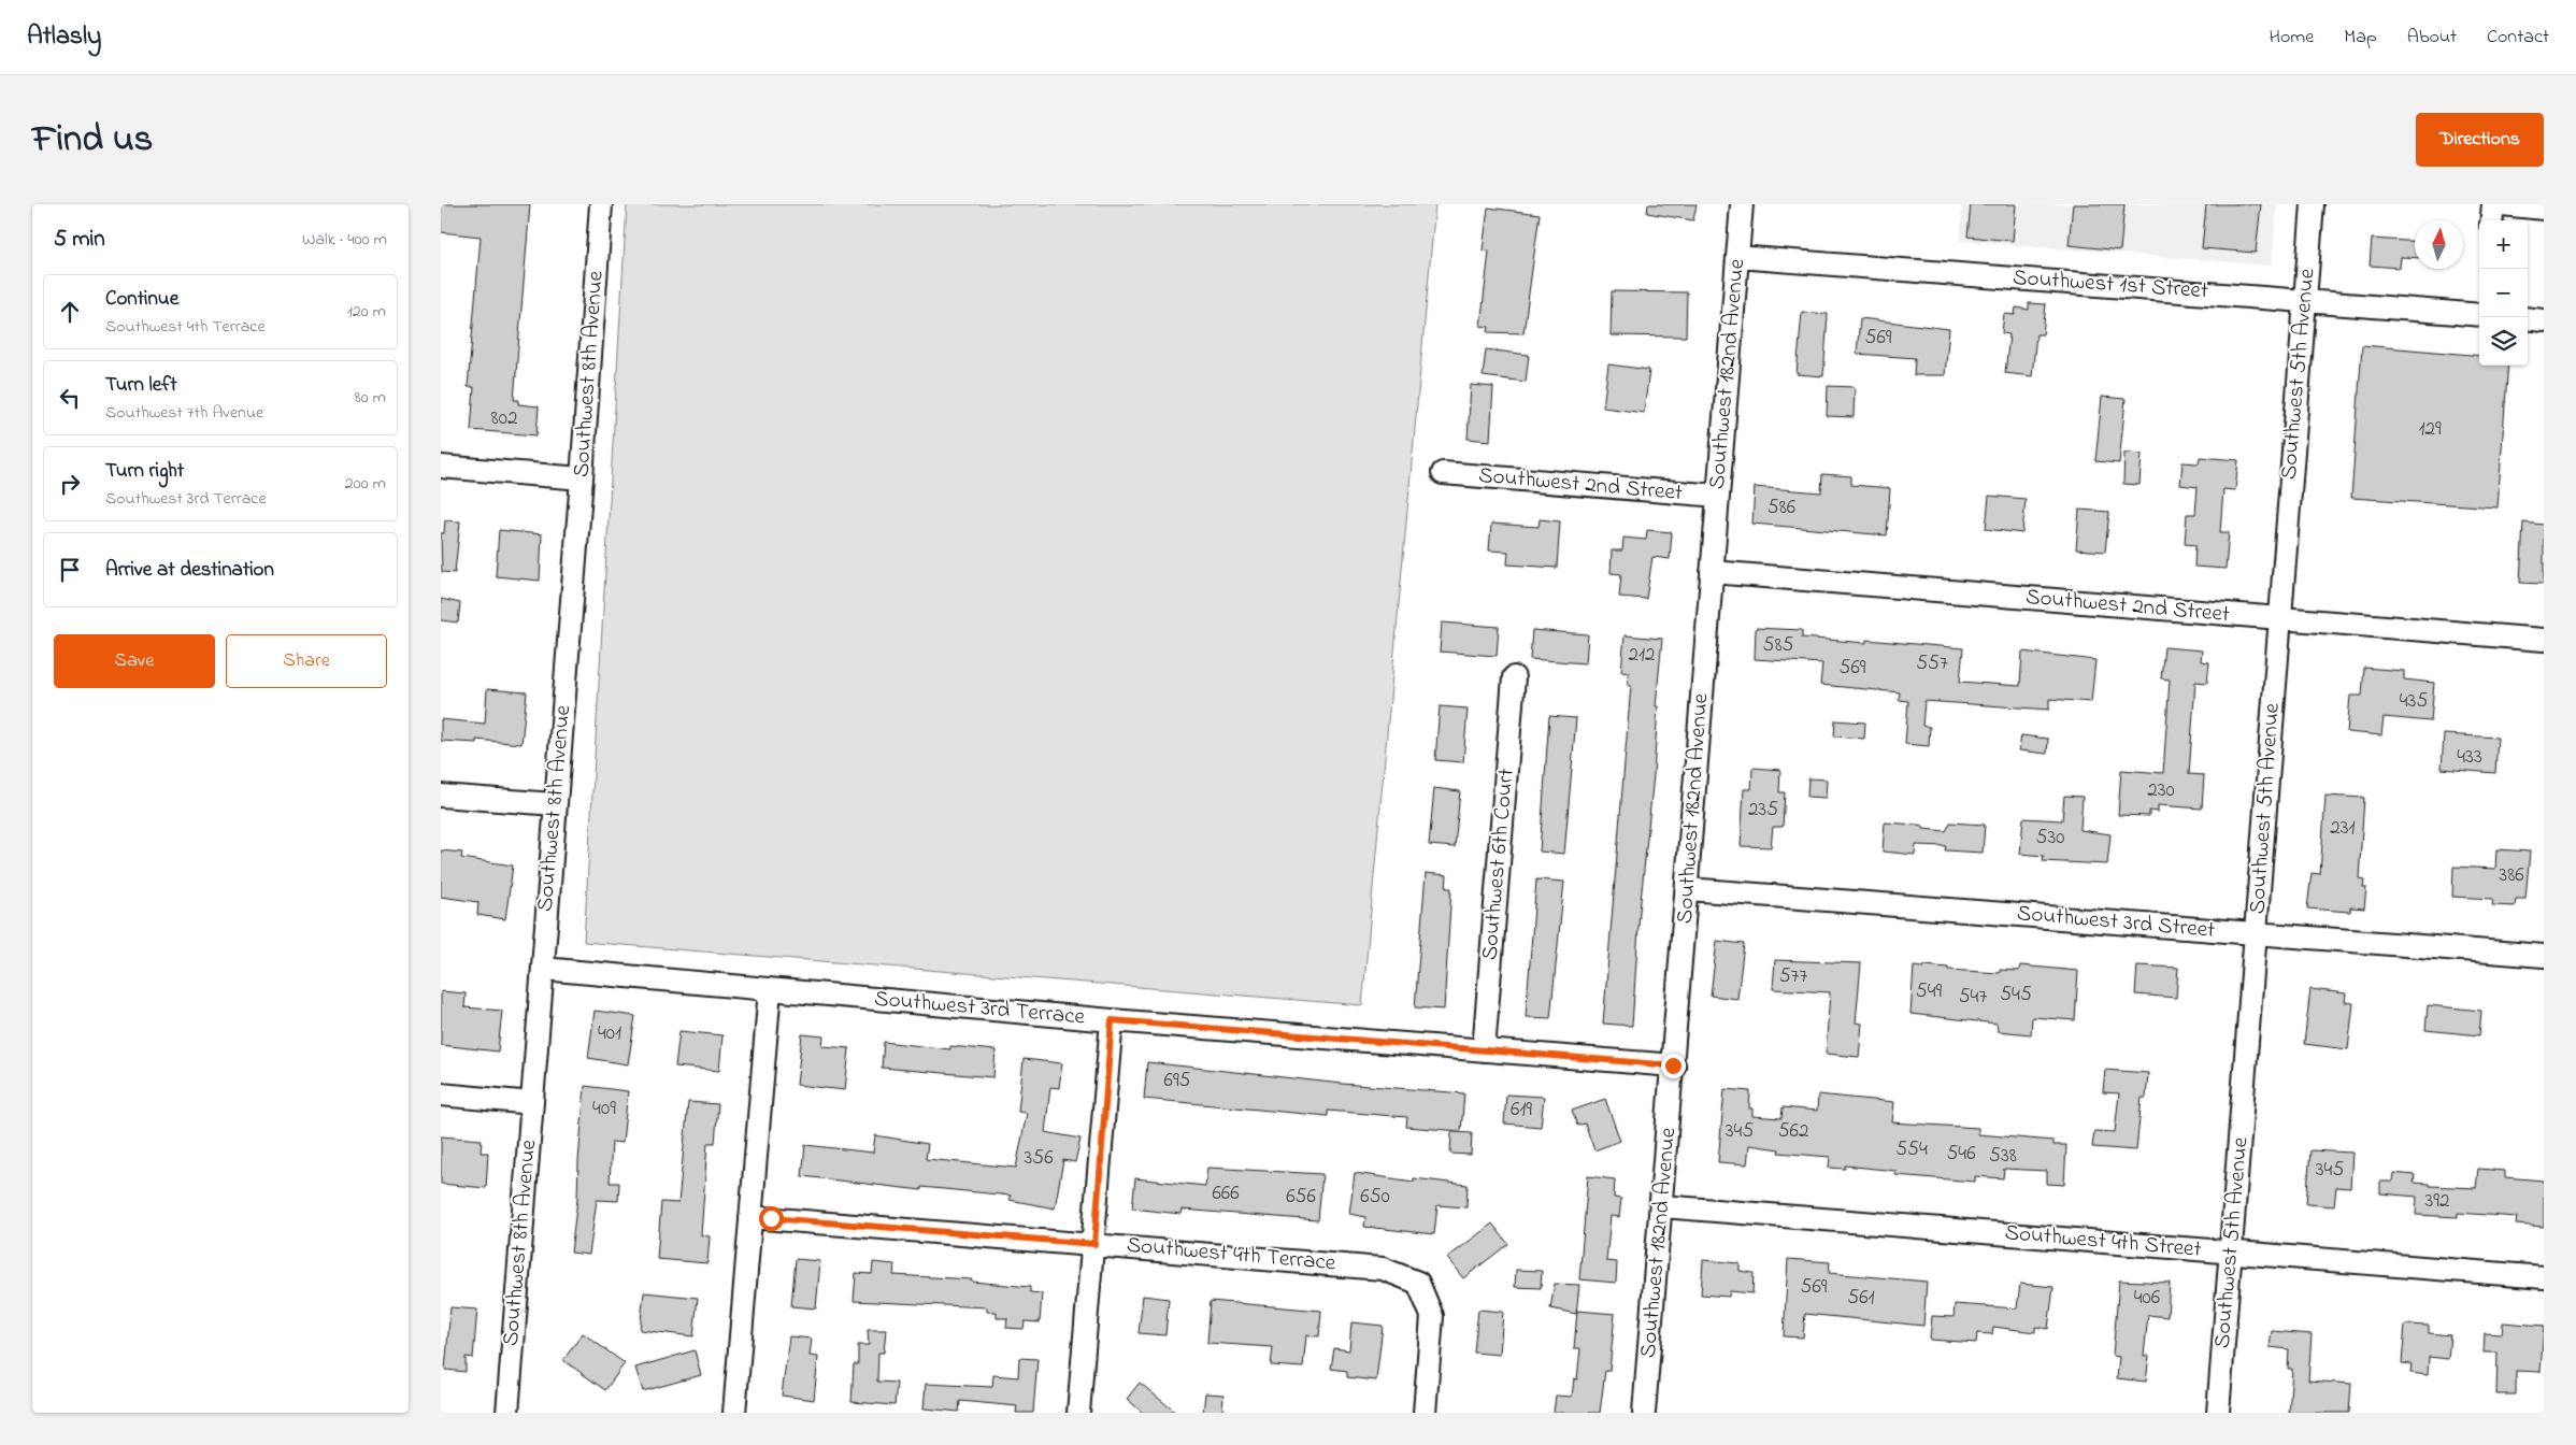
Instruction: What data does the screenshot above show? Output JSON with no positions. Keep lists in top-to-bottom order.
{
  "streets": {
    "street": [
      "Southwest 1st Street",
      "Southwest 8th Avenue",
      "Southwest 182nd Avenue",
      "Southwest 5th Avenue",
      "Southwest 2nd Street",
      "Southwest 6th Court",
      "Southwest 3rd Street",
      "Southwest 3rd Terrace",
      "Southwest 4th Street",
      "Southwest 4th Terrace"
    ]
  },
  "crossings": [
    ["Southwest 1st Street", "Southwest 182nd Avenue"],
    ["Southwest 1st Street", "Southwest 5th Avenue"],
    ["Southwest 8th Avenue", "Southwest 3rd Terrace"],
    ["Southwest 182nd Avenue", "Southwest 2nd Street"],
    ["Southwest 182nd Avenue", "Southwest 3rd Street"],
    ["Southwest 182nd Avenue", "Southwest 3rd Terrace"],
    ["Southwest 182nd Avenue", "Southwest 4th Street"],
    ["Southwest 5th Avenue", "Southwest 2nd Street"],
    ["Southwest 5th Avenue", "Southwest 3rd Street"],
    ["Southwest 5th Avenue", "Southwest 4th Street"],
    ["Southwest 6th Court", "Southwest 3rd Terrace"]
  ],
  "house_numbers": [
    "569",
    "802",
    "129",
    "586",
    "585",
    "212",
    "557",
    "569",
    "435",
    "433",
    "230",
    "235",
    "231",
    "530",
    "386",
    "577",
    "549",
    "545",
    "547",
    "401",
    "695",
    "409",
    "619",
    "345",
    "562",
    "554",
    "546",
    "538",
    "356",
    "345",
    "666",
    "656",
    "650",
    "392",
    "569",
    "561",
    "406"
  ],
  "north": "top",
  "page": {
    "header": "Atlasly",
    "nav": [
      "Home",
      "Map",
      "About",
      "Contact"
    ],
    "title": "Find us",
    "buttons": [
      "Directions",
      ["Save", "Share"]
    ],
    "heading": ["5 min", "Walk · 400 m"],
    "map_buttons": ["+", "−"],
    "list": [
      ["Continue", "Southwest 4th Terrace", "120 m"],
      ["Turn left", "Southwest 7th Avenue", "80 m"],
      ["Turn right", "Southwest 3rd Terrace", "200 m"],
      "Arrive at destination"
    ]
  }
}
